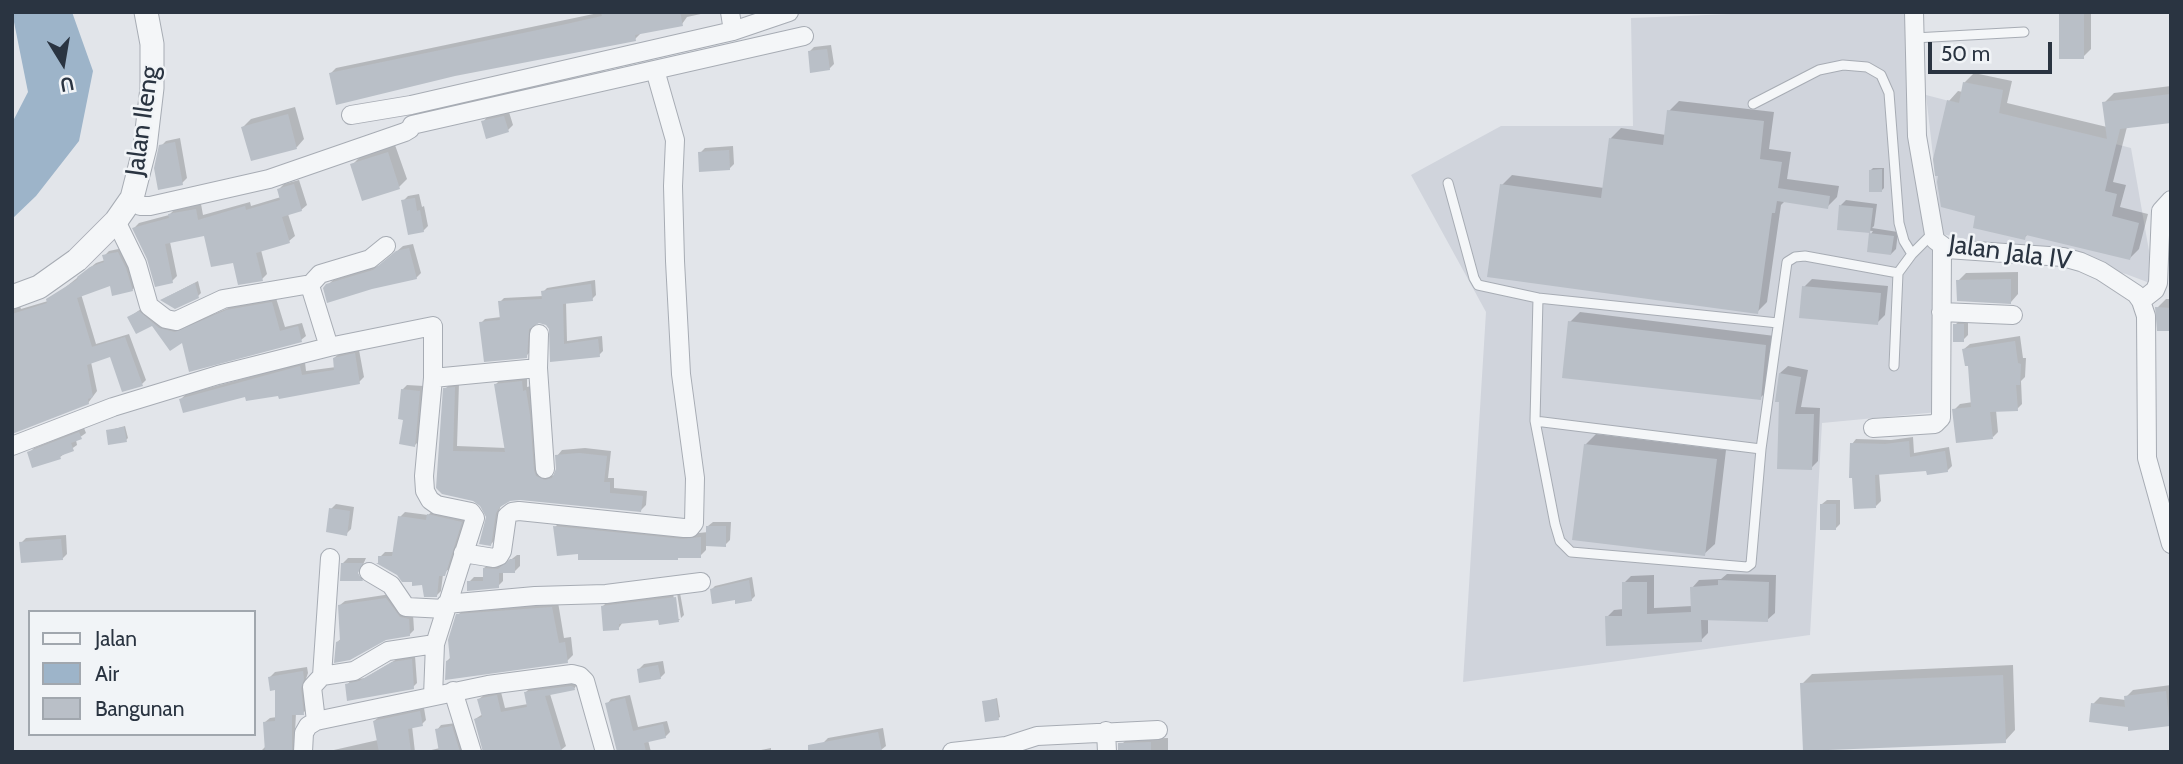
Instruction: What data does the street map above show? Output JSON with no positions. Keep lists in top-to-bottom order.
{
  "streets": {
    "street": ["Jalan Ileng", "Jalan Jala IV"]
  },
  "legend": ["Jalan", "Air", "Bangunan"],
  "scale_bar": "50 m",
  "north": "bottom"
}
